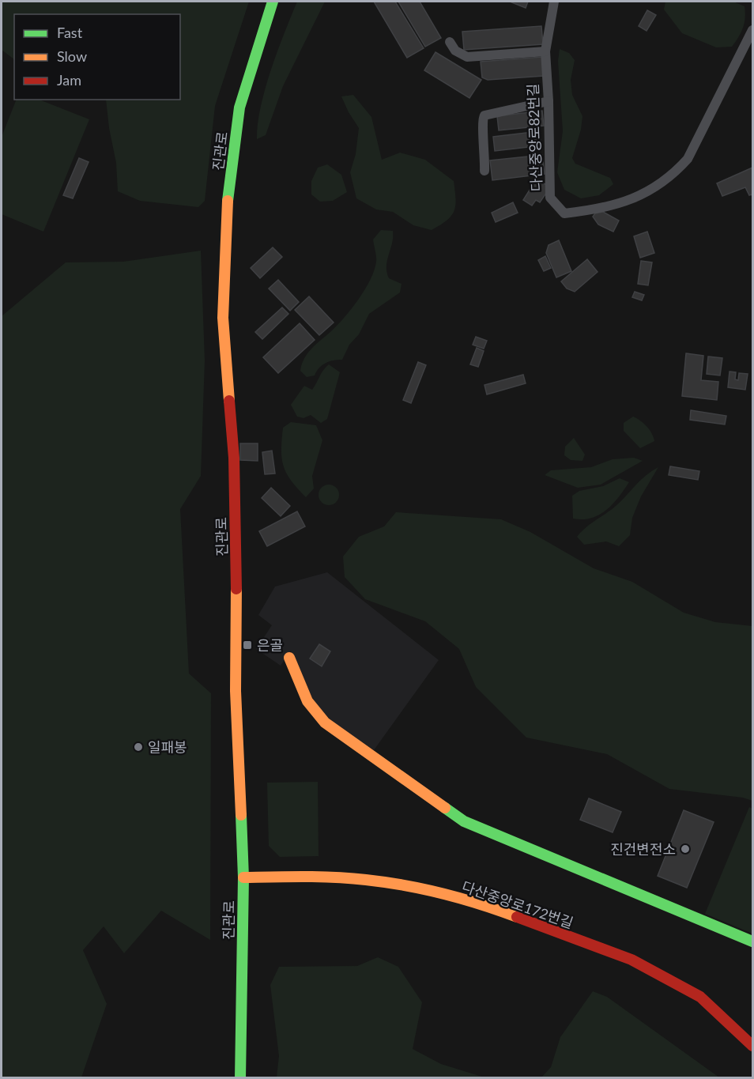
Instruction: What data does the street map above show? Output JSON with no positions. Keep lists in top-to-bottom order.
{
  "streets": {
    "street": ["다산중앙로82번길", "진관로", "다산중앙로172번길"]
  },
  "crossings": [
    ["진관로", "다산중앙로172번길"]
  ],
  "places": {
    "transit": ["은골"],
    "other": ["일패봉", "진건변전소"]
  },
  "legend": ["Fast", "Slow", "Jam"]
}
